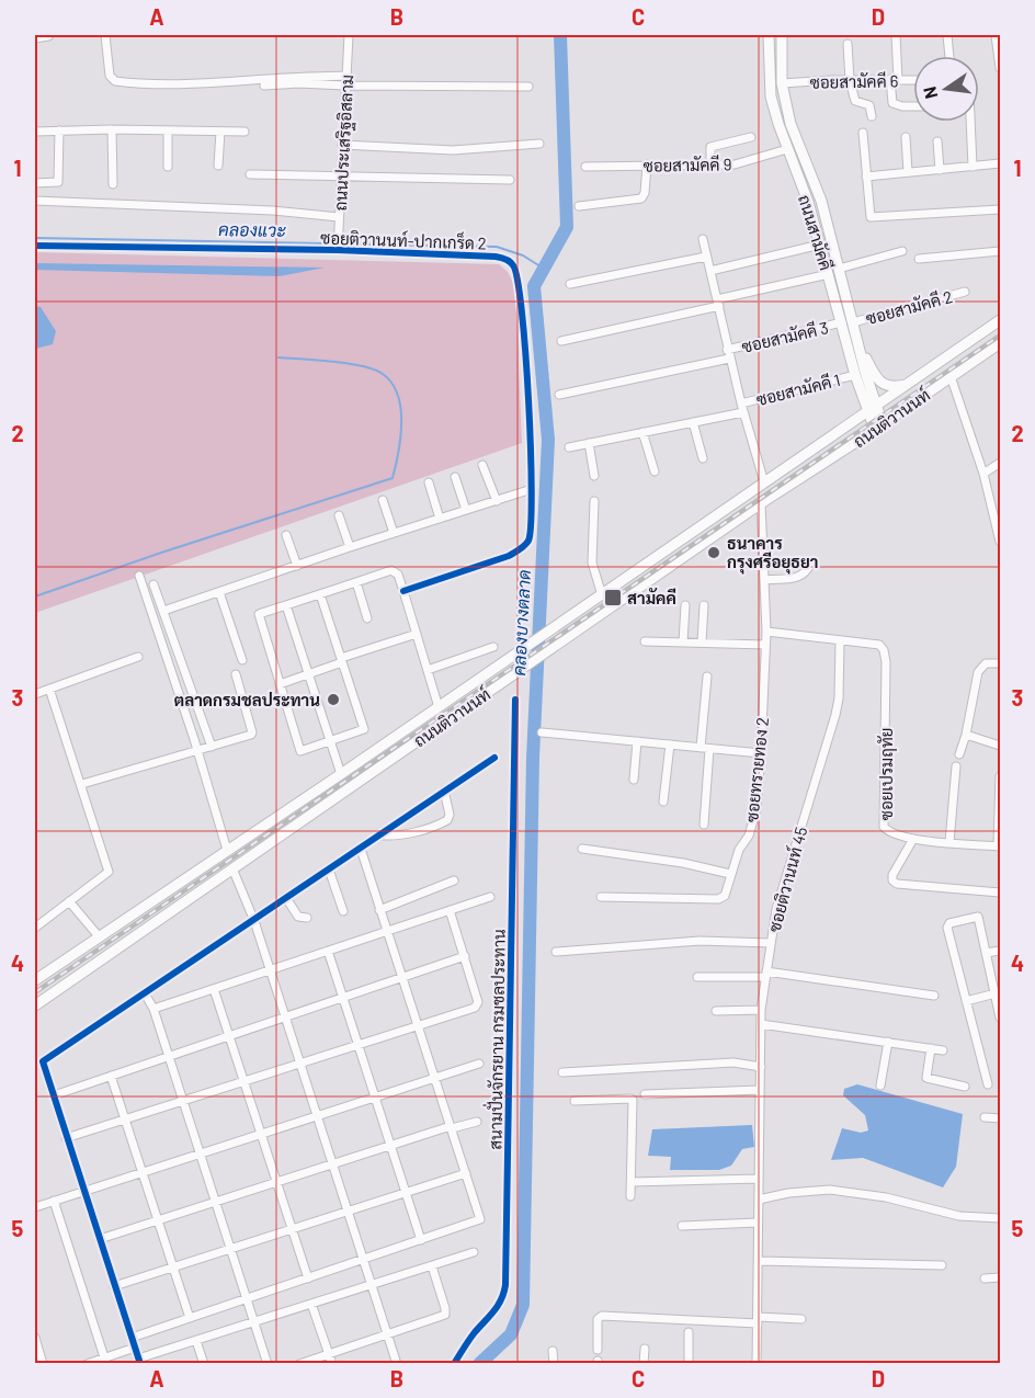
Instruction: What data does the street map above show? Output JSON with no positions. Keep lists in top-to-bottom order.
{
  "streets": {
    "main road": ["ถนนสามัคคี", "ถนนติวานนท์"],
    "street": [
      "ซอยสามัคคี 6",
      "ถนนประเสริฐอิสลาม",
      "ซอยสามัคคี 9",
      "ซอยติวานนท์-ปากเกร็ด 2",
      "ซอยสามัคคี 2",
      "ซอยสามัคคี 3",
      "ซอยสามัคคี 1",
      "ซอยทรายทอง 2",
      "ซอยเปรมฤทัย",
      "ซอยติวานนท์ 45"
    ],
    "cycle path": ["สนามปั่นจักรยาน กรมชลประทาน"]
  },
  "crossings": [
    ["ซอยสามัคคี 6", "ถนนสามัคคี"],
    ["ถนนประเสริฐอิสลาม", "ซอยติวานนท์-ปากเกร็ด 2"],
    ["ซอยสามัคคี 9", "ถนนสามัคคี"],
    ["ถนนสามัคคี", "ซอยสามัคคี 2"],
    ["ถนนสามัคคี", "ซอยสามัคคี 3"],
    ["ถนนสามัคคี", "ซอยสามัคคี 1"],
    ["ถนนสามัคคี", "ถนนติวานนท์"],
    ["ซอยสามัคคี 2", "ซอยสามัคคี 3"],
    ["ซอยเปรมฤทัย", "ซอยติวานนท์ 45"]
  ],
  "water": ["คลองแวะ", "คลองบางตลาด"],
  "places": {
    "other": ["ธนาคาร กรุงศรีอยุธยา", "ตลาดกรมชลประทาน"],
    "transit": ["สามัคคี"]
  },
  "north": "left",
  "grid": {
    "columns": [
      "A",
      "B",
      "C",
      "D"
    ],
    "rows": [
      "1",
      "2",
      "3",
      "4",
      "5"
    ]
  }
}
